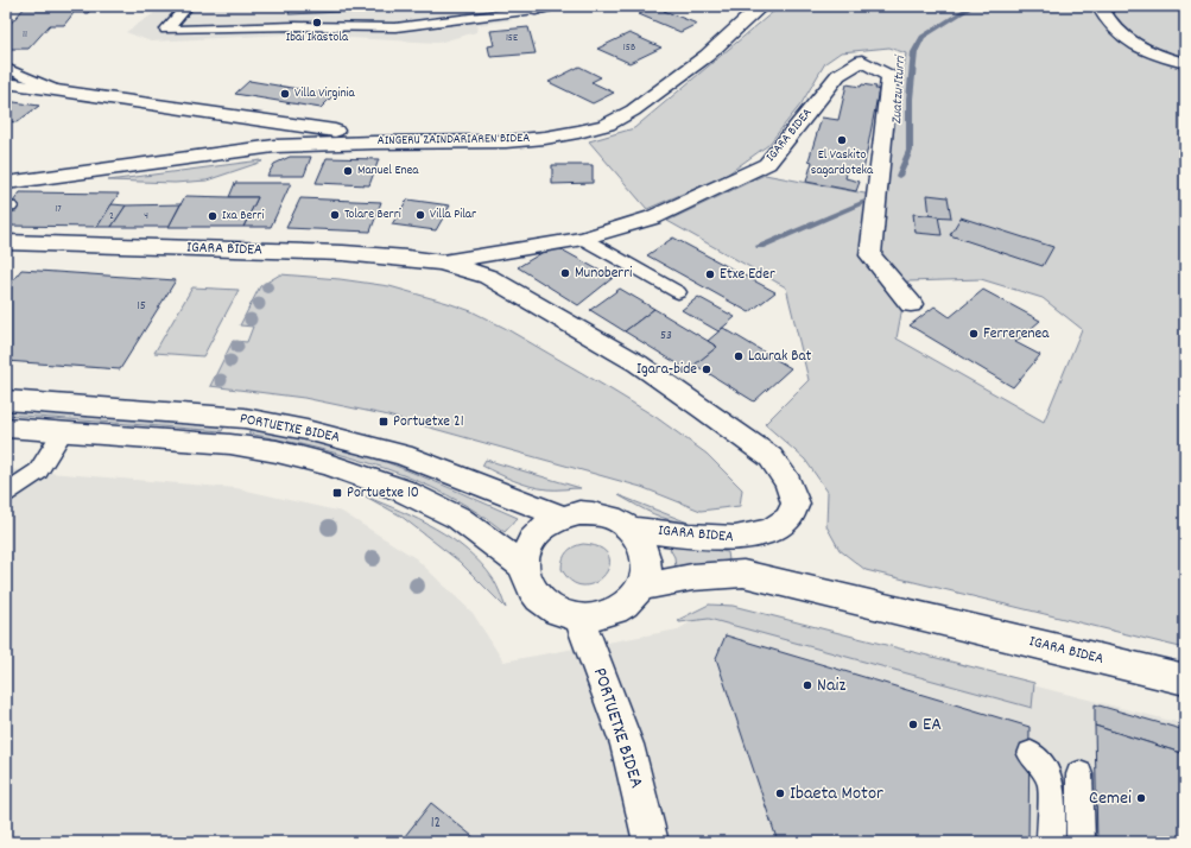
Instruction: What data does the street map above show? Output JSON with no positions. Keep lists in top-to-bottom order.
{
  "streets": {
    "street": ["IGARA BIDEA", "AINGERU ZAINDARIAREN BIDEA", "PORTUETXE BIDEA"]
  },
  "crossings": [
    ["IGARA BIDEA", "PORTUETXE BIDEA"]
  ],
  "water": ["Zuatzu Iturri"],
  "places": {
    "other": [
      "Ibai Ikastola",
      "Villa Virginia",
      "El Vaskito sagardoteka",
      "Manuel Enea",
      "Tolare Berri",
      "Villa Pilar",
      "Ixa Berri",
      "Munoberri",
      "Etxe Eder",
      "Ferrerenea",
      "Laurak Bat",
      "Igara-bide",
      "Naiz",
      "EA",
      "Ibaeta Motor",
      "Cemei"
    ],
    "transit": ["Portuetxe 21", "Portuetxe 10"]
  },
  "house_numbers": [
    "11",
    "15E",
    "15B",
    "17",
    "2",
    "4",
    "15",
    "53",
    "12"
  ]
}
